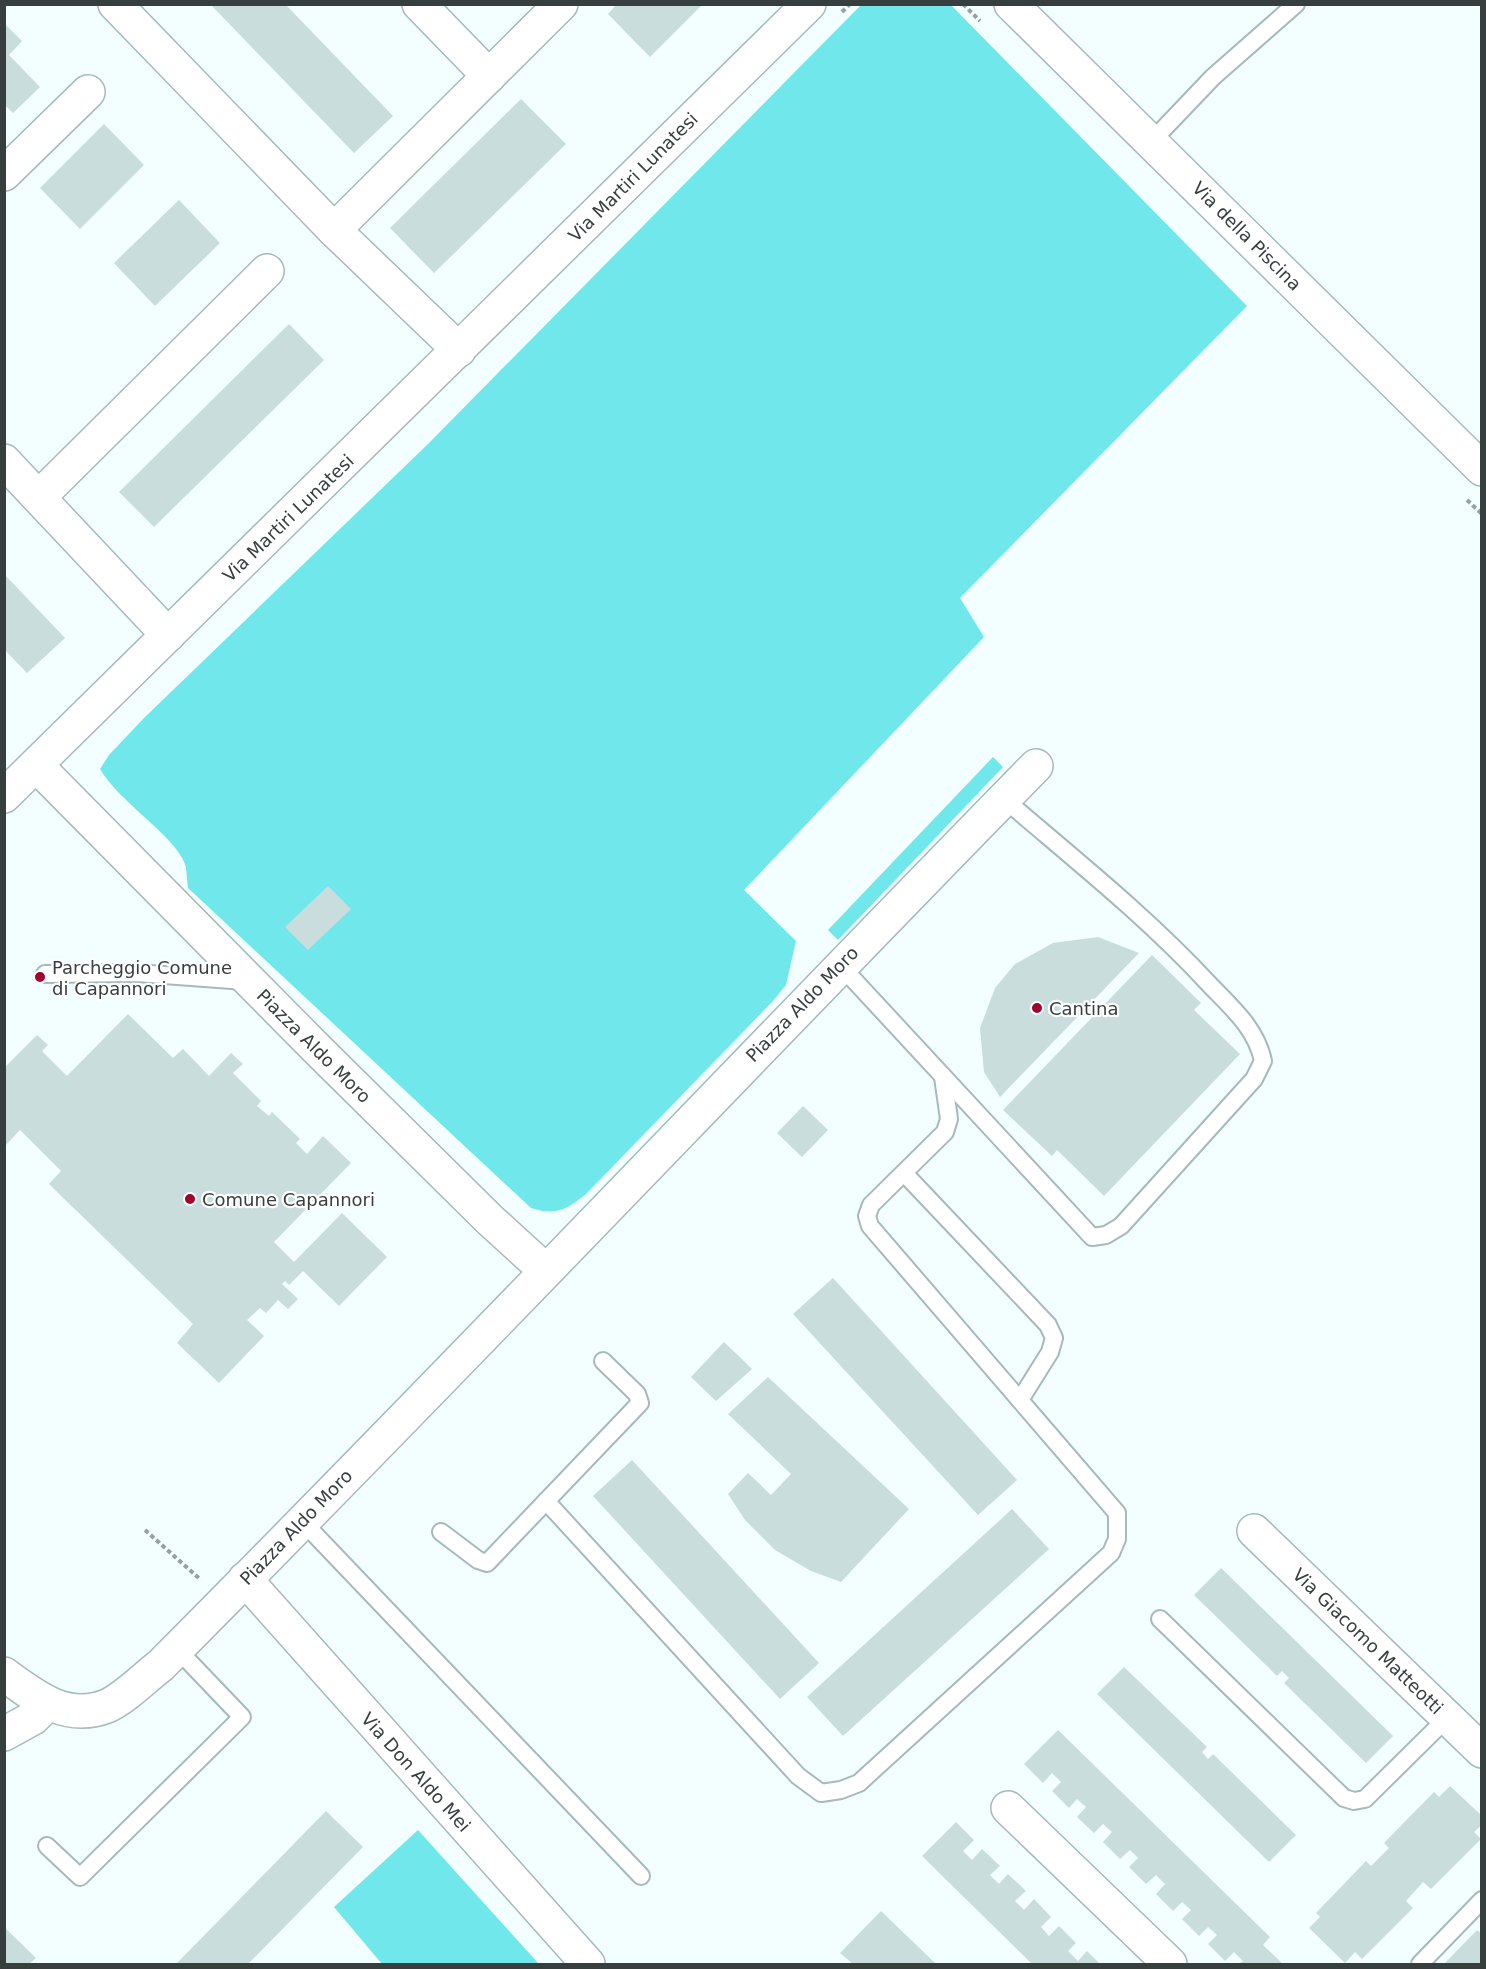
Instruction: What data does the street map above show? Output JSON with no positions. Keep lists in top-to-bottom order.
{
  "streets": {
    "street": [
      "Via Martiri Lunatesi",
      "Via della Piscina",
      "Piazza Aldo Moro",
      "Via Giacomo Matteotti",
      "Via Don Aldo Mei"
    ]
  },
  "crossings": [
    ["Via Martiri Lunatesi", "Piazza Aldo Moro"],
    ["Piazza Aldo Moro", "Via Don Aldo Mei"]
  ],
  "places": ["Parcheggio Comune di Capannori", "Cantina", "Comune Capannori"]
}
